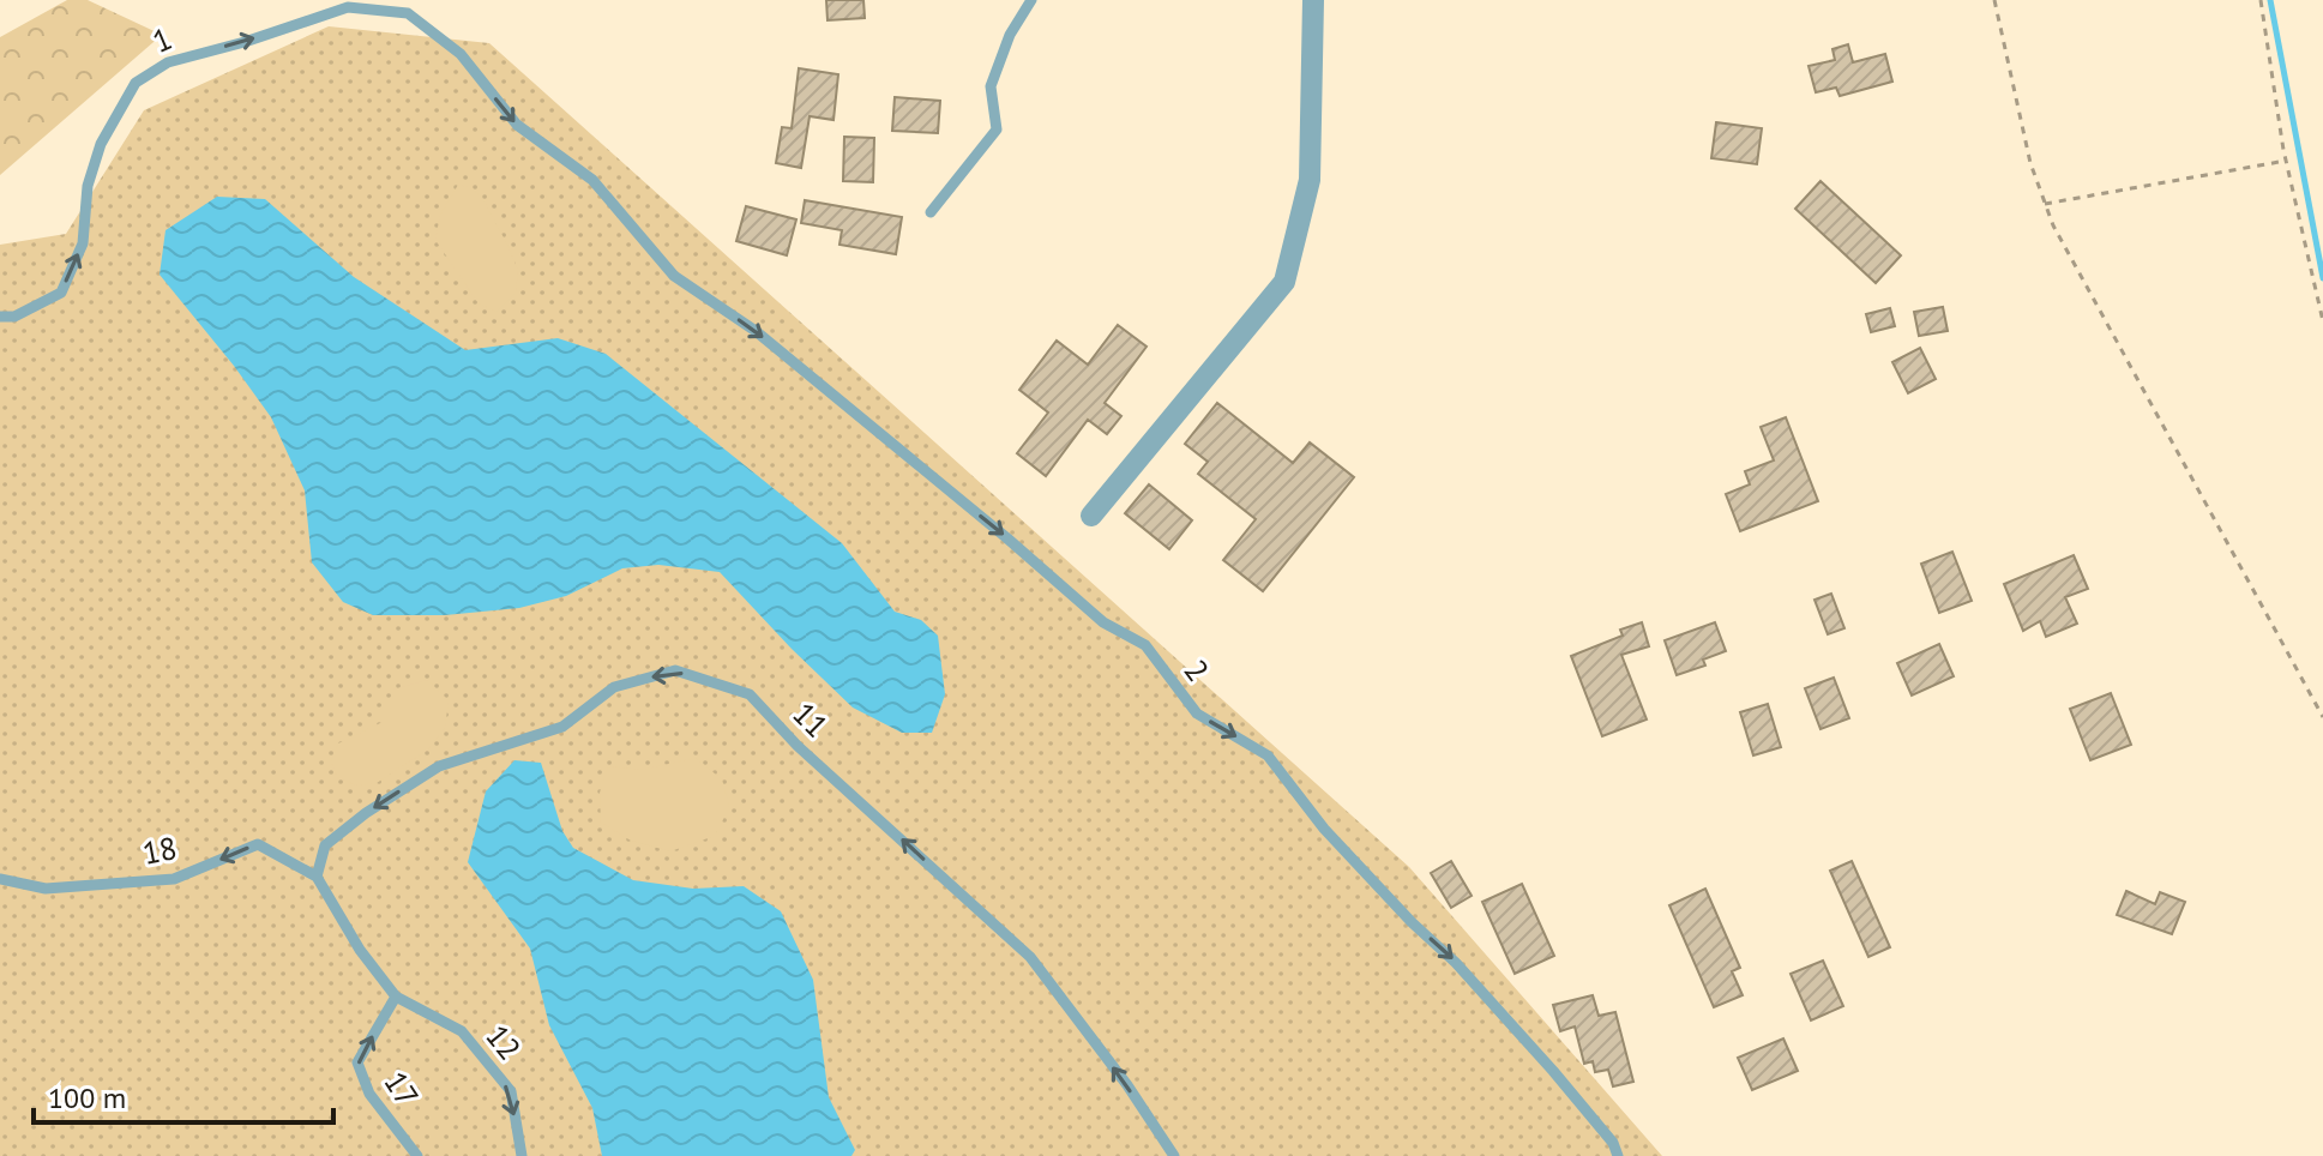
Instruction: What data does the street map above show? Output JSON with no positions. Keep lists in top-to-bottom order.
{
  "streets": {
    "lane": [
      "1",
      "2",
      "11",
      "18",
      "12",
      "17"
    ]
  },
  "crossings": [
    ["1", "2"],
    ["11", "18"],
    ["12", "17"]
  ],
  "one_way": [
    "2",
    "18",
    "12",
    "17"
  ],
  "scale_bar": "100 m"
}
